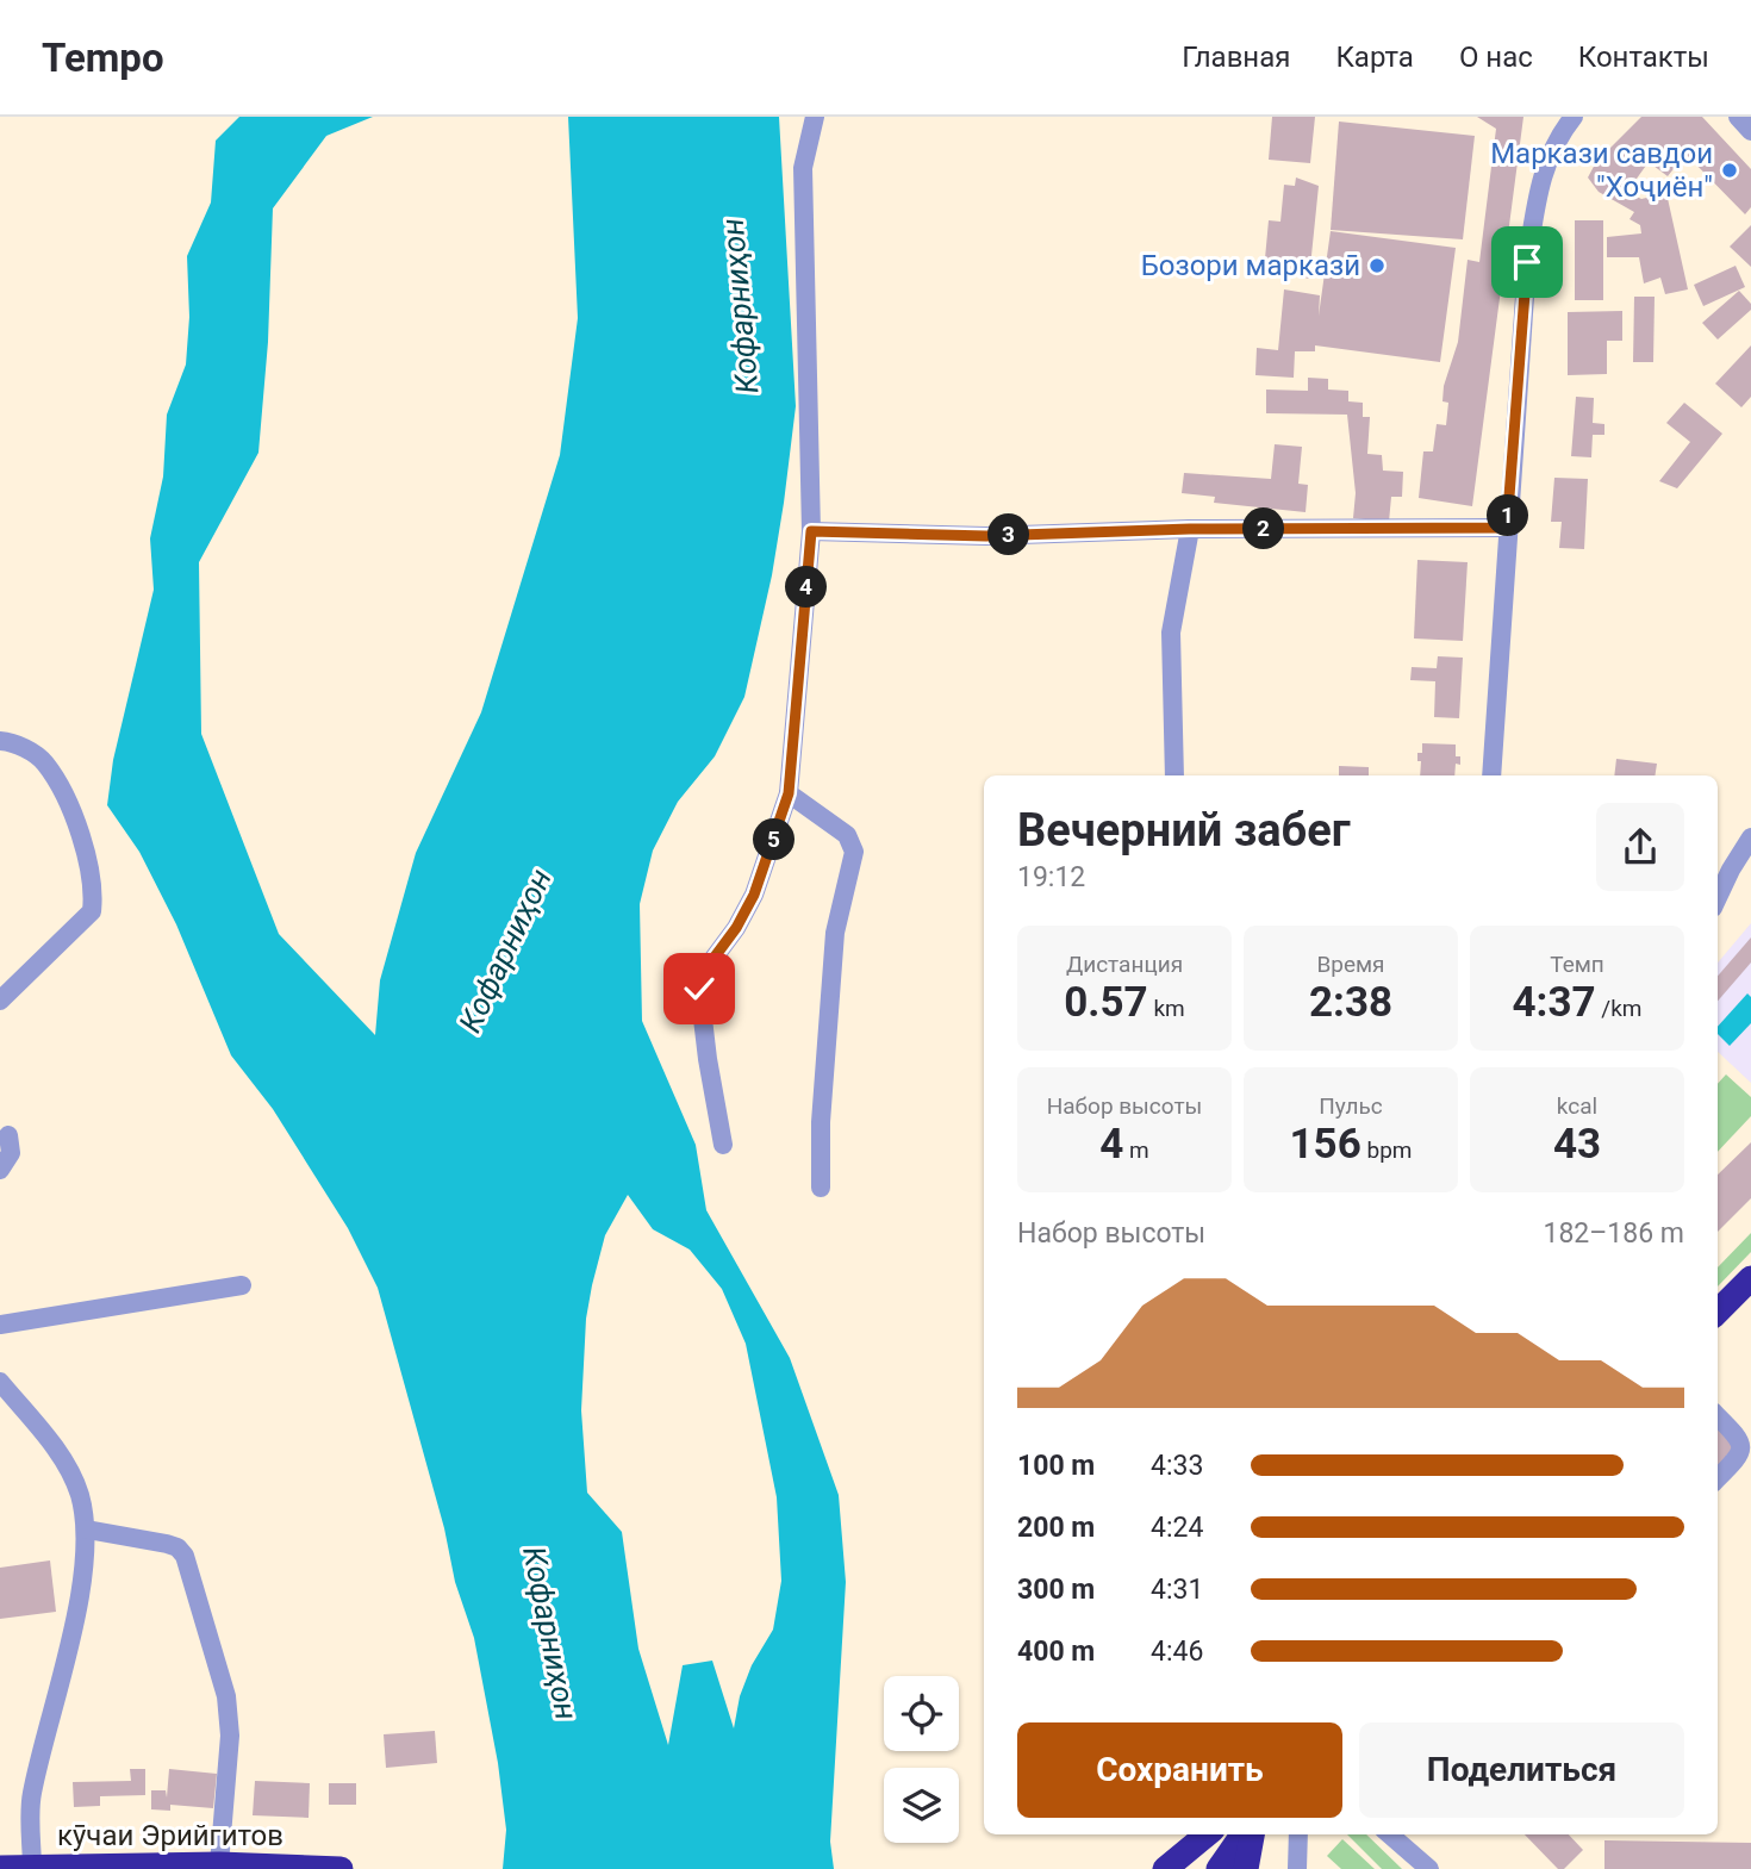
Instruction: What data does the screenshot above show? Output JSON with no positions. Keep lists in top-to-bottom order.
{
  "streets": {
    "highway": ["кӯчаи Эрийгитов"]
  },
  "water": ["Кофарниҳон"],
  "places": ["Маркази савдои \"Хоҷиён\"", "Бозори марказӣ"],
  "page": {
    "header": "Tempo",
    "nav": [
      "Главная",
      "Карта",
      "О нас",
      "Контакты"
    ],
    "pins": [
      "1",
      "2",
      "3",
      "4",
      "5"
    ],
    "heading": ["Вечерний забег", "19:12"],
    "stats": [
      ["Дистанция", "0.57 km"],
      ["Время", "2:38"],
      ["Темп", "4:37 /km"],
      ["Набор высоты", "4 m"],
      ["Пульс", "156 bpm"],
      ["kcal", "43"]
    ],
    "chart": ["Набор высоты", "182–186 m"],
    "list": [
      {
        "name": "100 m",
        "note": "4:33"
      },
      {
        "name": "200 m",
        "note": "4:24"
      },
      {
        "name": "300 m",
        "note": "4:31"
      },
      {
        "name": "400 m",
        "note": "4:46"
      }
    ],
    "buttons": ["Сохранить", "Поделиться"]
  }
}
